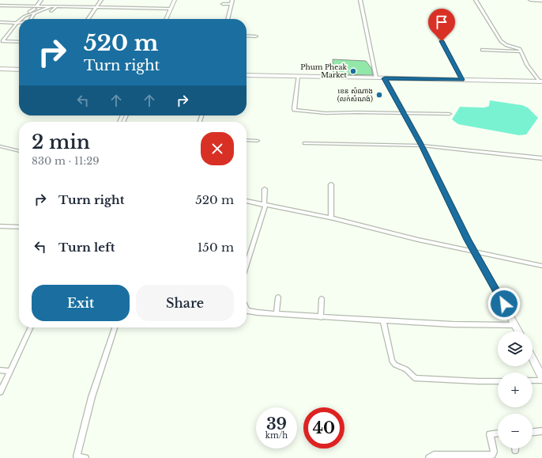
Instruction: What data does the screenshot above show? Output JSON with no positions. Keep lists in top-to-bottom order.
{
  "places": ["Phum Pheak Market", "ខេន សំណាង (លក់សំណង់)"],
  "page": {
    "turn": ["520 m", "Turn right"],
    "heading": ["2 min", "830 m · 11:29"],
    "list": [
      {
        "name": "Turn right",
        "value": "520 m"
      },
      {
        "name": "Turn left",
        "value": "150 m"
      }
    ],
    "buttons": ["Exit", "Share"],
    "map_buttons": ["+", "−"],
    "speed": "39 km/h",
    "limit": "40"
  }
}
